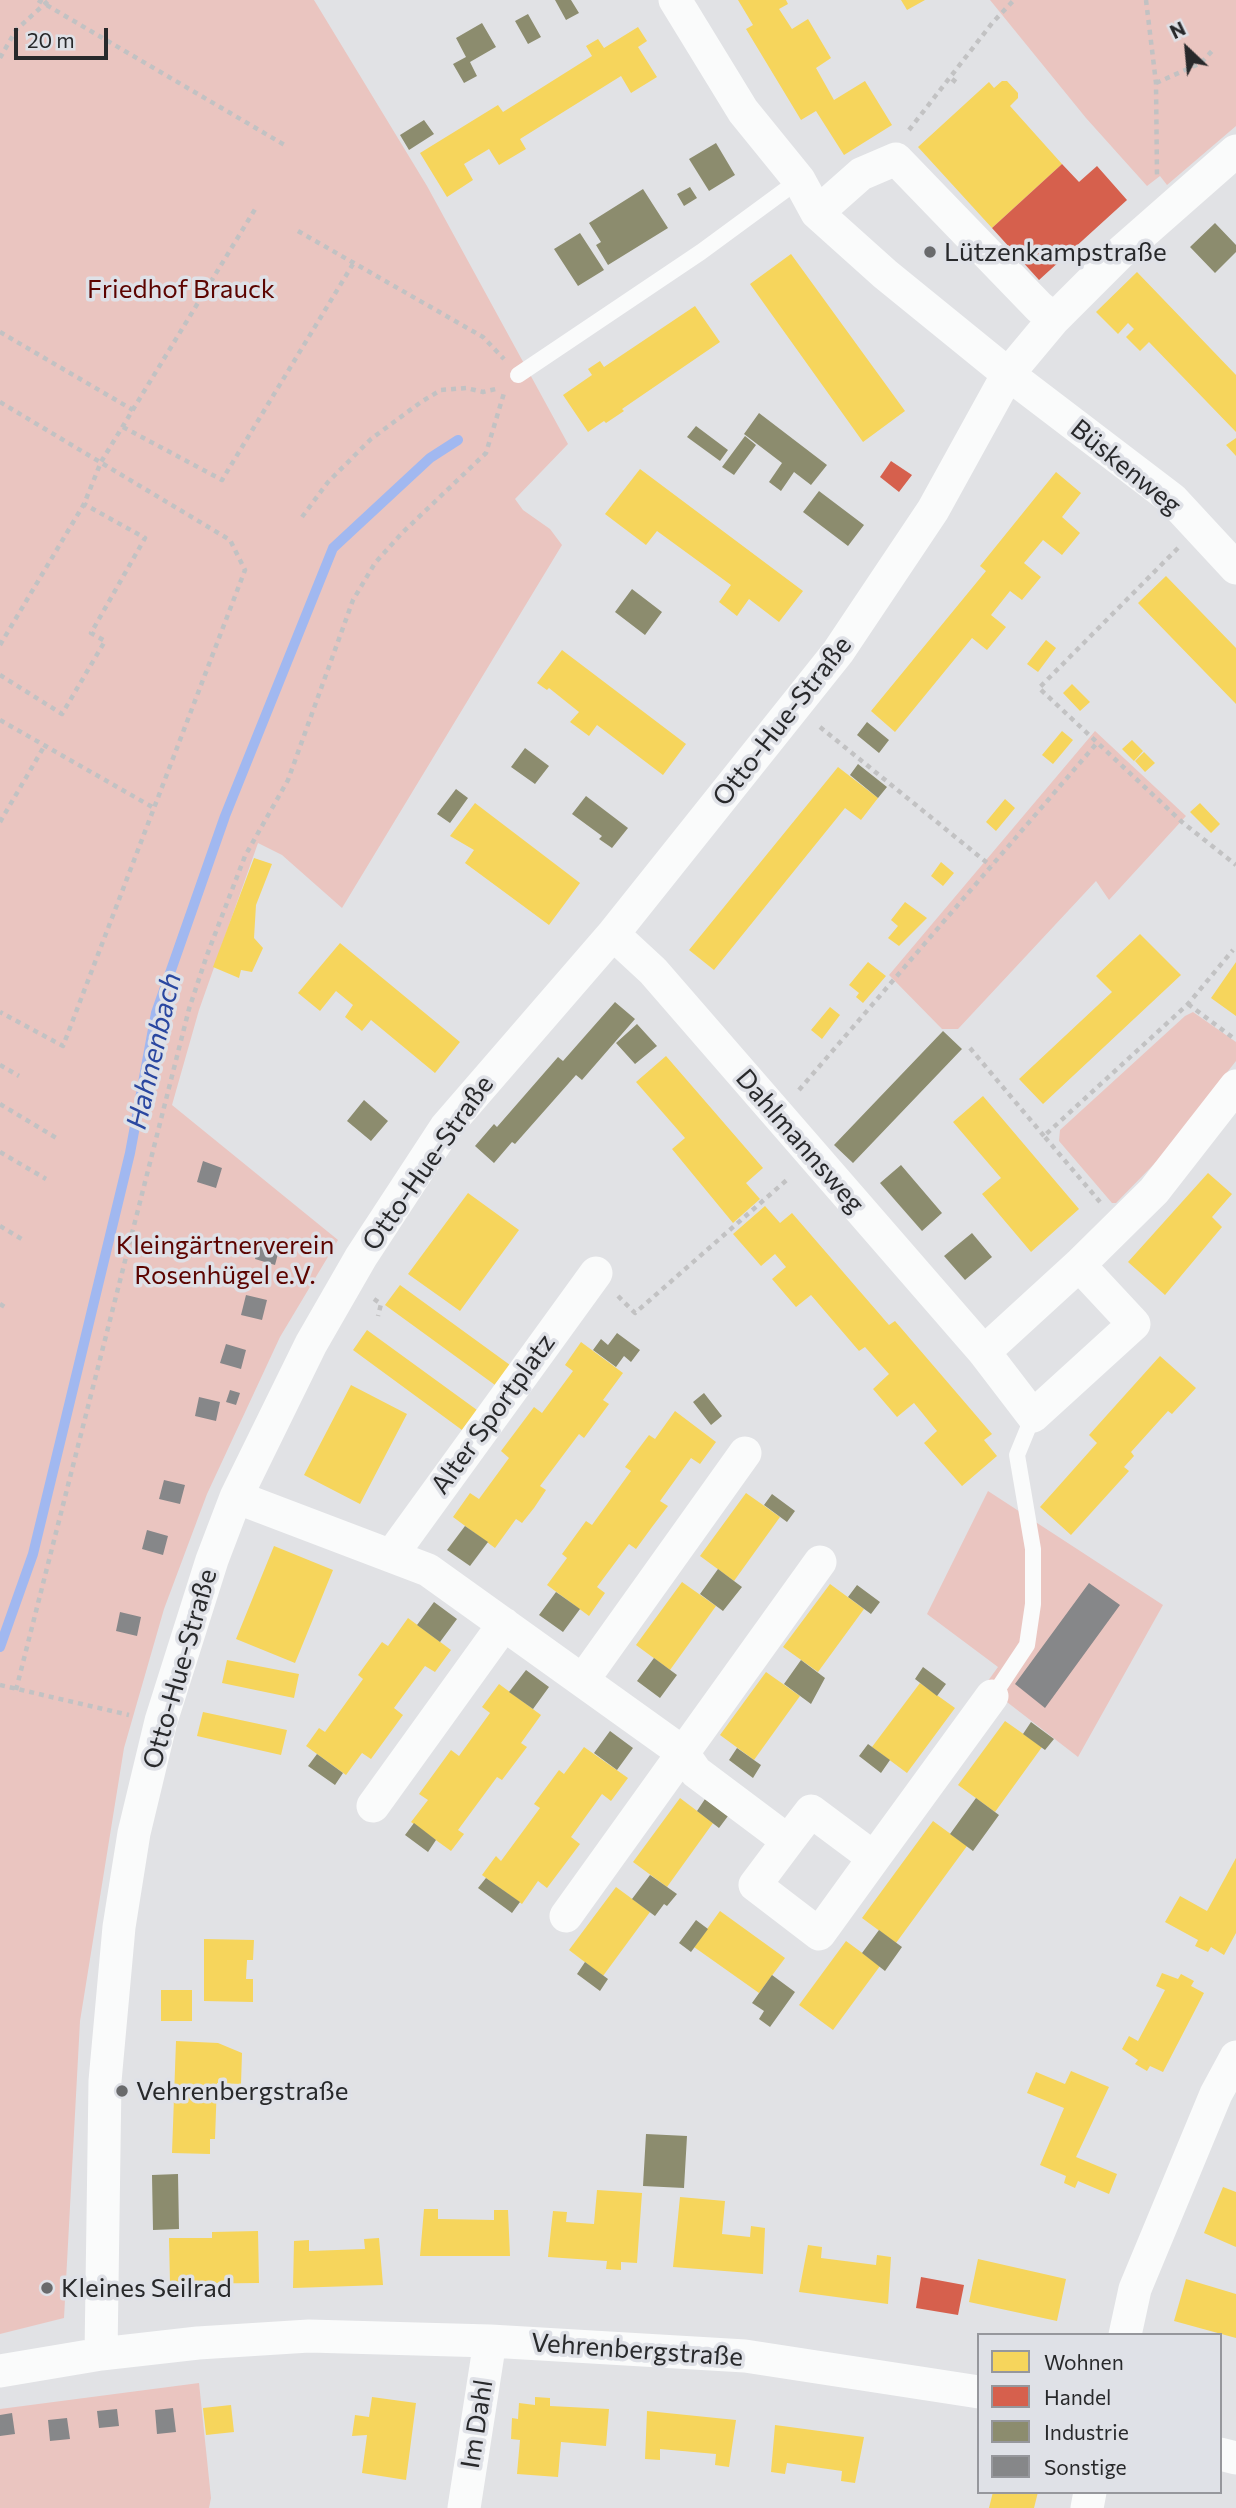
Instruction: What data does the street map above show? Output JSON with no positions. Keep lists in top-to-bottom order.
{
  "streets": {
    "street": [
      "Büskenweg",
      "Otto-Hue-Straße",
      "Dahlmannsweg",
      "Alter Sportplatz",
      "Vehrenbergstraße",
      "Im Dahl"
    ]
  },
  "crossings": [
    ["Büskenweg", "Otto-Hue-Straße"],
    ["Otto-Hue-Straße", "Dahlmannsweg"],
    ["Otto-Hue-Straße", "Vehrenbergstraße"],
    ["Vehrenbergstraße", "Im Dahl"]
  ],
  "water": ["Hahnenbach"],
  "parks": ["Friedhof Brauck", "Kleingärtnerverein Rosenhügel e.V."],
  "places": ["Lützenkampstraße", "Vehrenbergstraße", "Kleines Seilrad"],
  "legend": [
    "Wohnen",
    "Handel",
    "Industrie",
    "Sonstige"
  ],
  "scale_bar": "20 m",
  "north": "top left"
}
